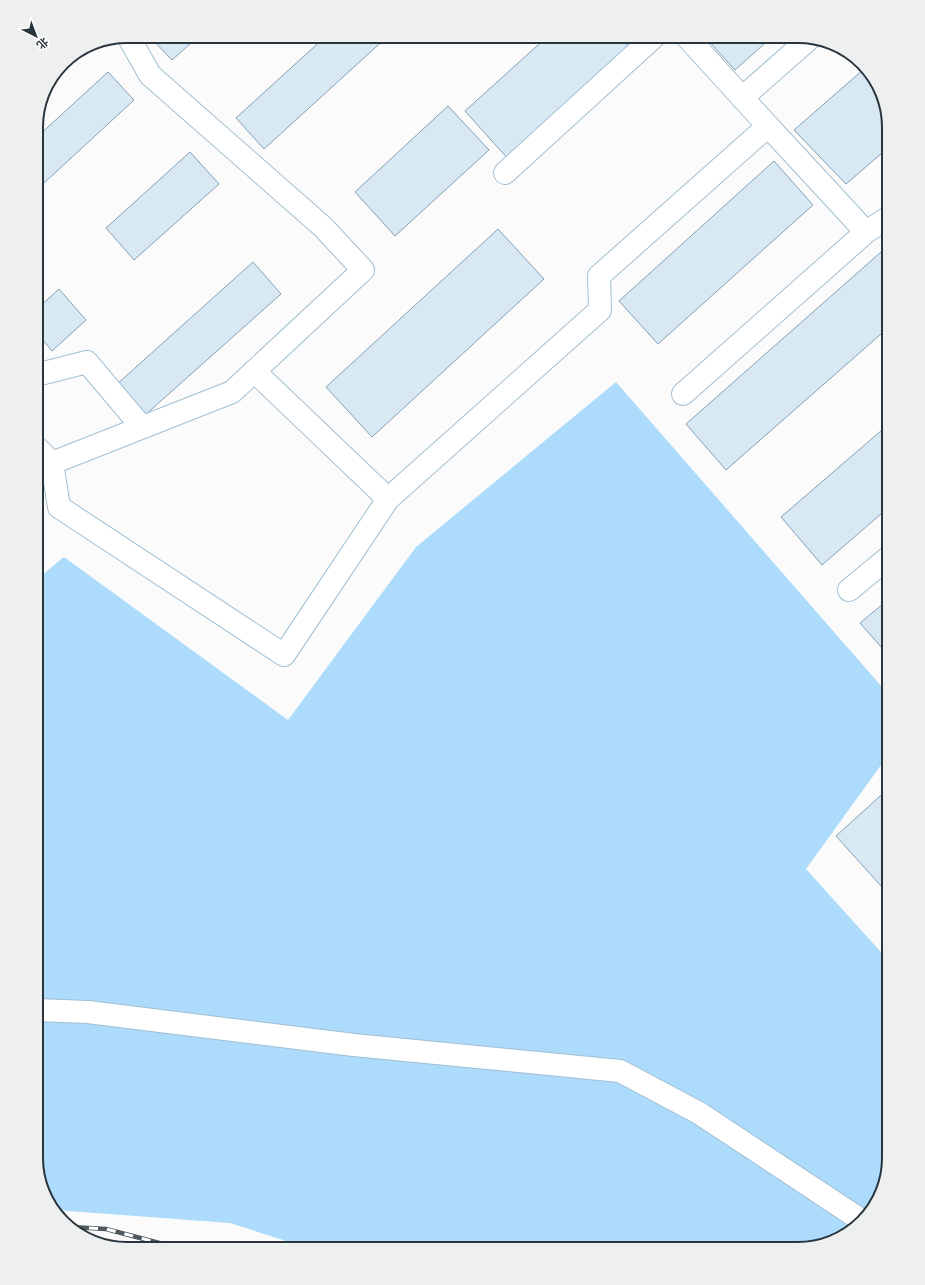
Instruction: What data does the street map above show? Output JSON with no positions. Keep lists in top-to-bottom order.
{
  "north": "bottom right"
}
